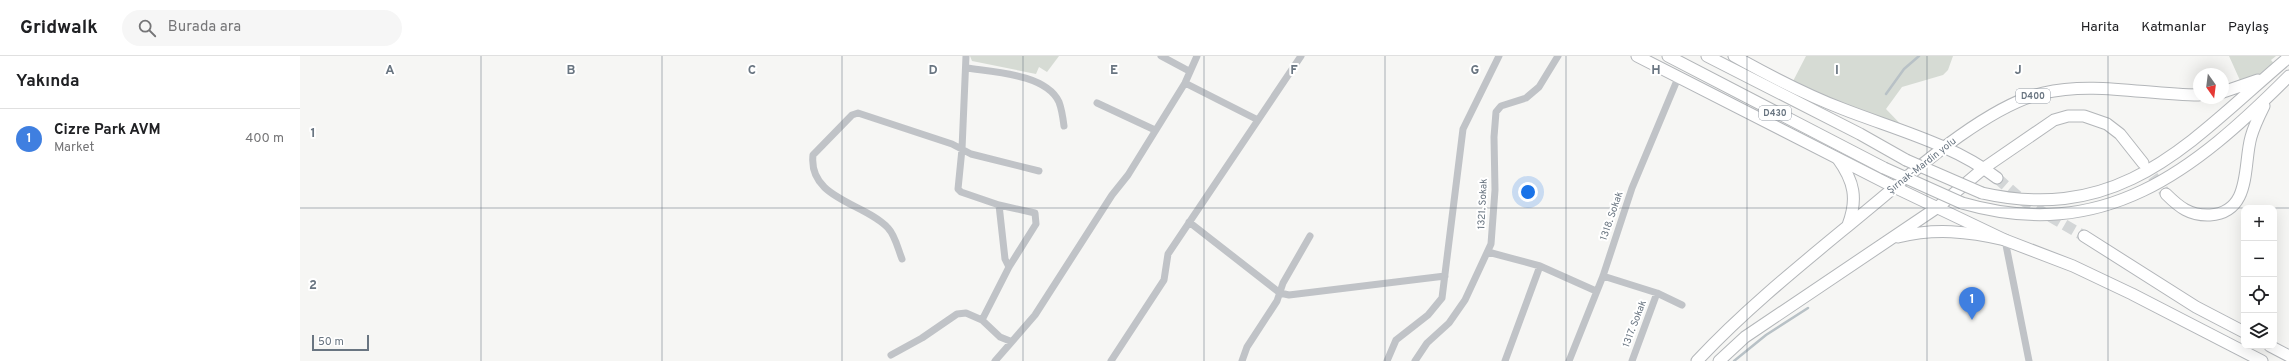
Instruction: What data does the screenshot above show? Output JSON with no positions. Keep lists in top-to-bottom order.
{
  "streets": {
    "main road": ["D400", "D430", "Şırnak-Mardin yolu"],
    "street": ["1321. Sokak", "1318. Sokak", "1317. Sokak"]
  },
  "scale_bar": "50 m",
  "north": "bottom",
  "page": {
    "header": "Gridwalk",
    "search": "Burada ara",
    "nav": ["Harita", "Katmanlar", "Paylaş"],
    "heading": "Yakında",
    "list": [
      {
        "mark": "1",
        "name": "Cizre Park AVM",
        "note": "Market",
        "value": "400 m"
      }
    ],
    "map_buttons": ["+", "−"],
    "pins": "1",
    "scale": "50 m"
  },
  "grid": {
    "columns": [
      "A",
      "B",
      "C",
      "D",
      "E",
      "F",
      "G",
      "H",
      "I",
      "J"
    ],
    "rows": ["1", "2"]
  }
}
